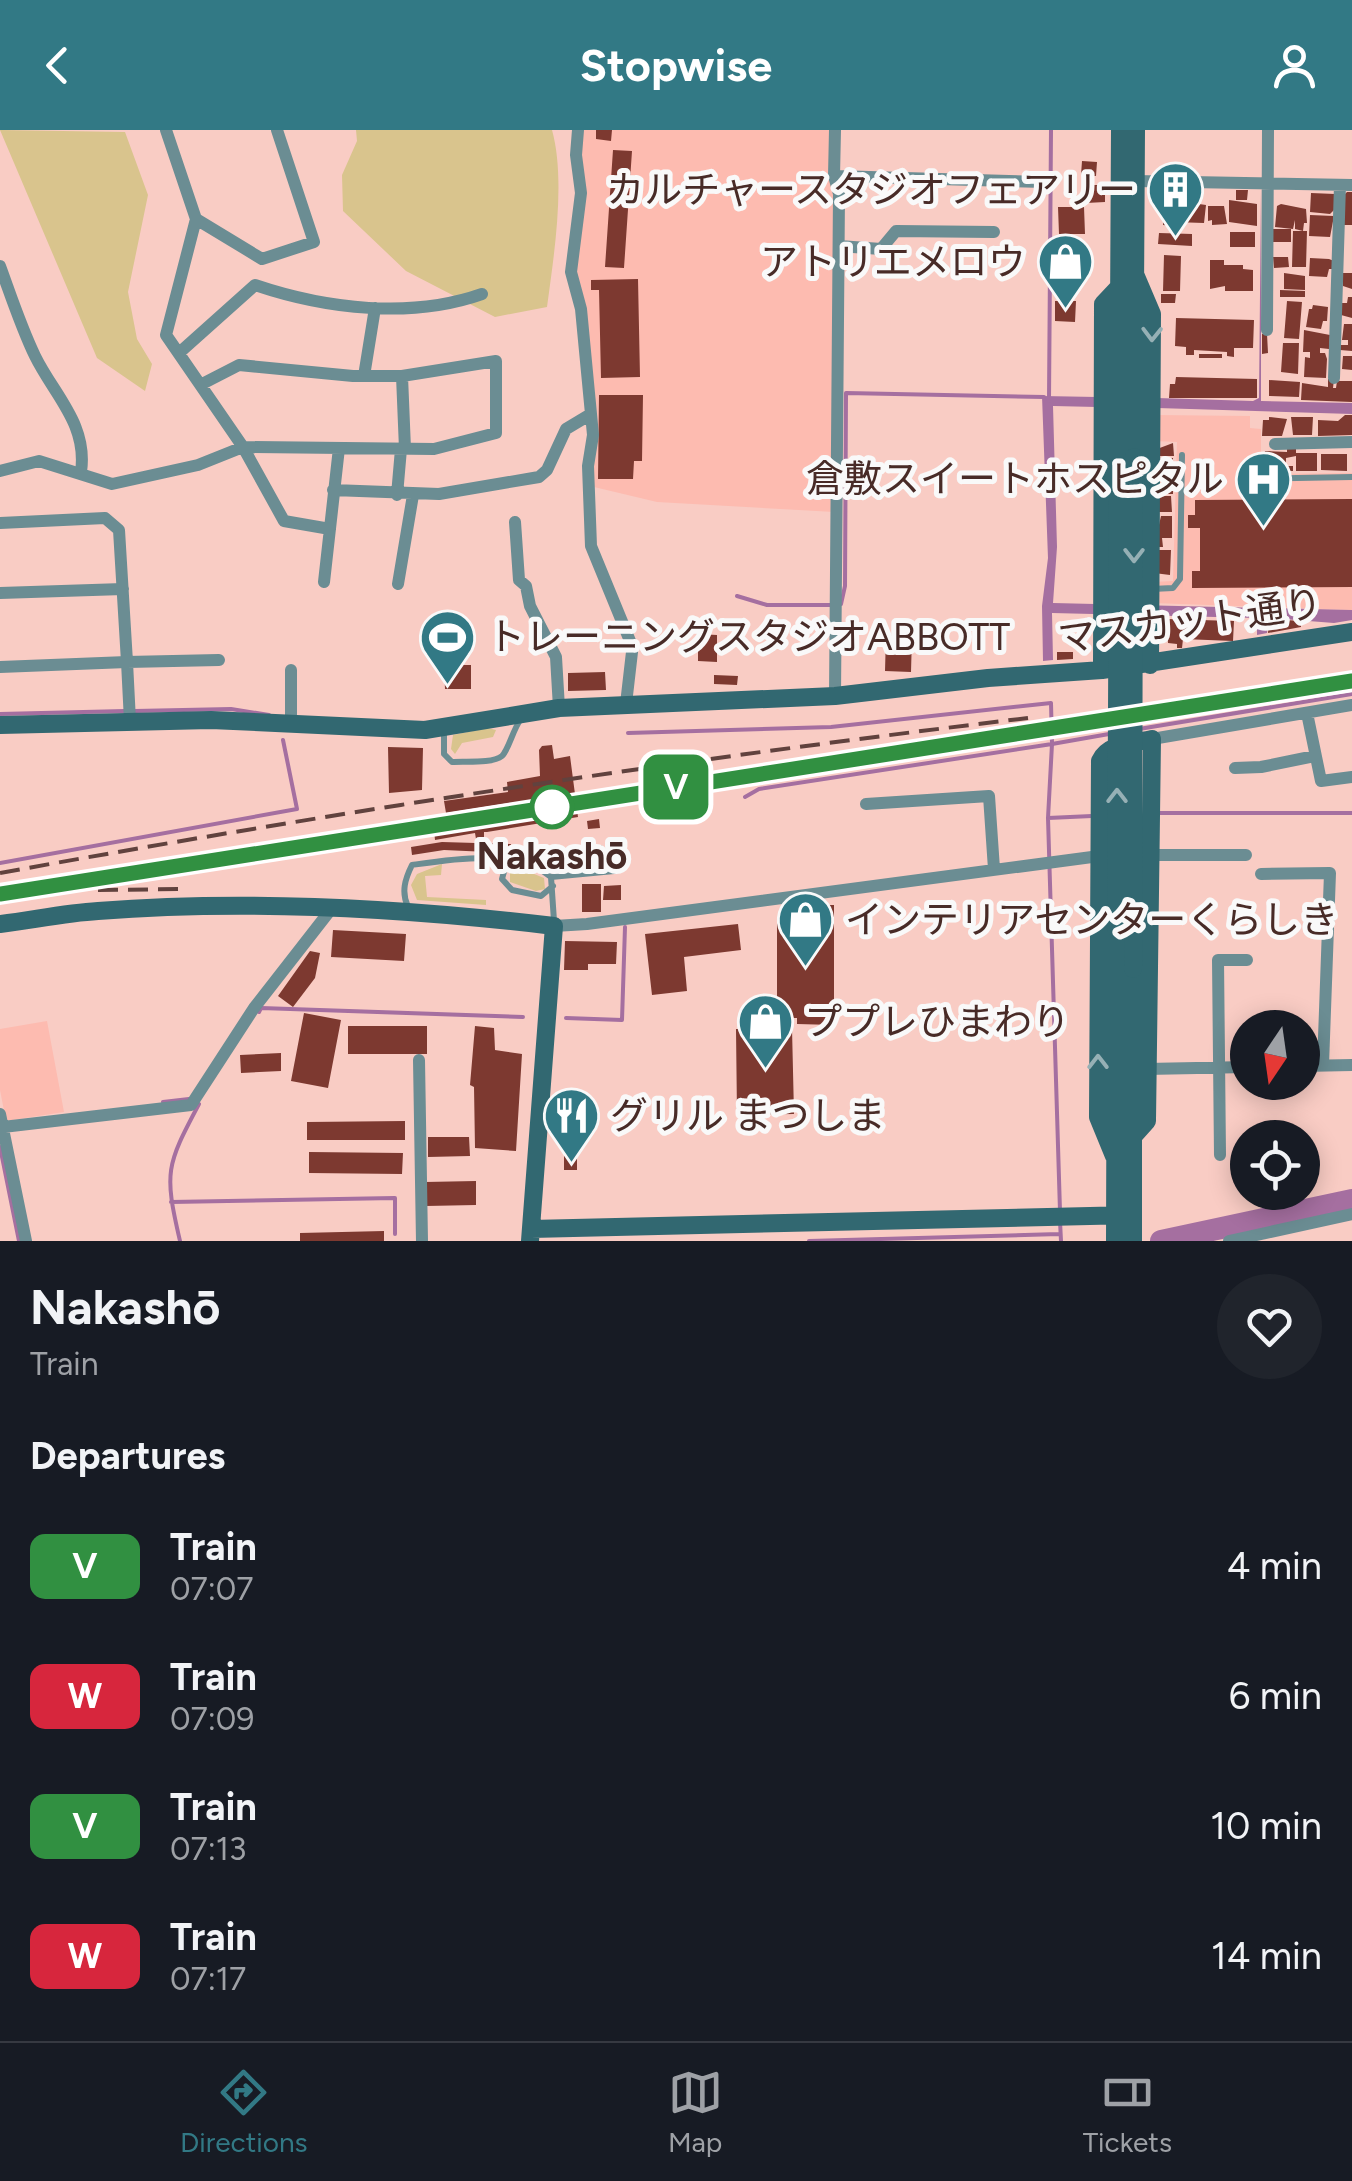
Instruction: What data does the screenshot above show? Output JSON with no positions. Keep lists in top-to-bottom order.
{
  "streets": {
    "main road": ["マスカット通り"]
  },
  "places": {
    "building": ["カルチャースタジオフェアリー"],
    "shop": ["アトリエメロウ", "インテリアセンターくらしき", "ププレひまわり"],
    "hospital": ["倉敷スイートホスピタル"],
    "sports": ["トレーニングスタジオABBOTT"],
    "other": ["Nakashō"],
    "restaurant": ["グリル まつしま"]
  },
  "north": "bottom",
  "page": {
    "header": "Stopwise",
    "on_map": "V",
    "heading": [
      ["Nakashō", "Train"],
      "Departures"
    ],
    "list": [
      {
        "mark": "V",
        "name": "Train",
        "note": "07:07",
        "value": "4 min"
      },
      {
        "mark": "W",
        "name": "Train",
        "note": "07:09",
        "value": "6 min"
      },
      {
        "mark": "V",
        "name": "Train",
        "note": "07:13",
        "value": "10 min"
      },
      {
        "mark": "W",
        "name": "Train",
        "note": "07:17",
        "value": "14 min"
      }
    ],
    "tabs": ["Directions", "Map", "Tickets"]
  }
}
